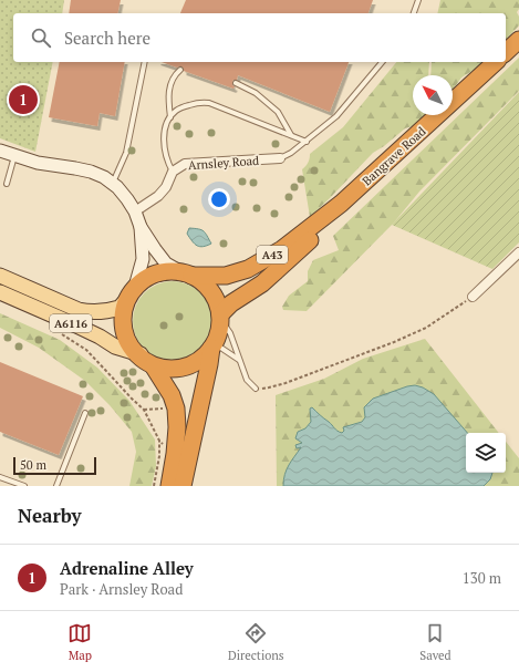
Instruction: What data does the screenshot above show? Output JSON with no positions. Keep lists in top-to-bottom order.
{
  "streets": {
    "highway": ["Bangrave Road", "A43"],
    "main road": ["A6116"],
    "street": ["Arnsley Road"]
  },
  "crossings": [
    ["Bangrave Road", "A43"],
    ["Bangrave Road", "A6116"],
    ["A43", "A6116"]
  ],
  "scale_bar": "50 m",
  "north": "top left",
  "page": {
    "search": "Search here",
    "pins": "1",
    "scale": "50 m",
    "heading": "Nearby",
    "list": [
      {
        "mark": "1",
        "name": "Adrenaline Alley",
        "note": "Park · Arnsley Road",
        "value": "130 m"
      }
    ],
    "nav": ["Map", "Directions", "Saved"]
  }
}
